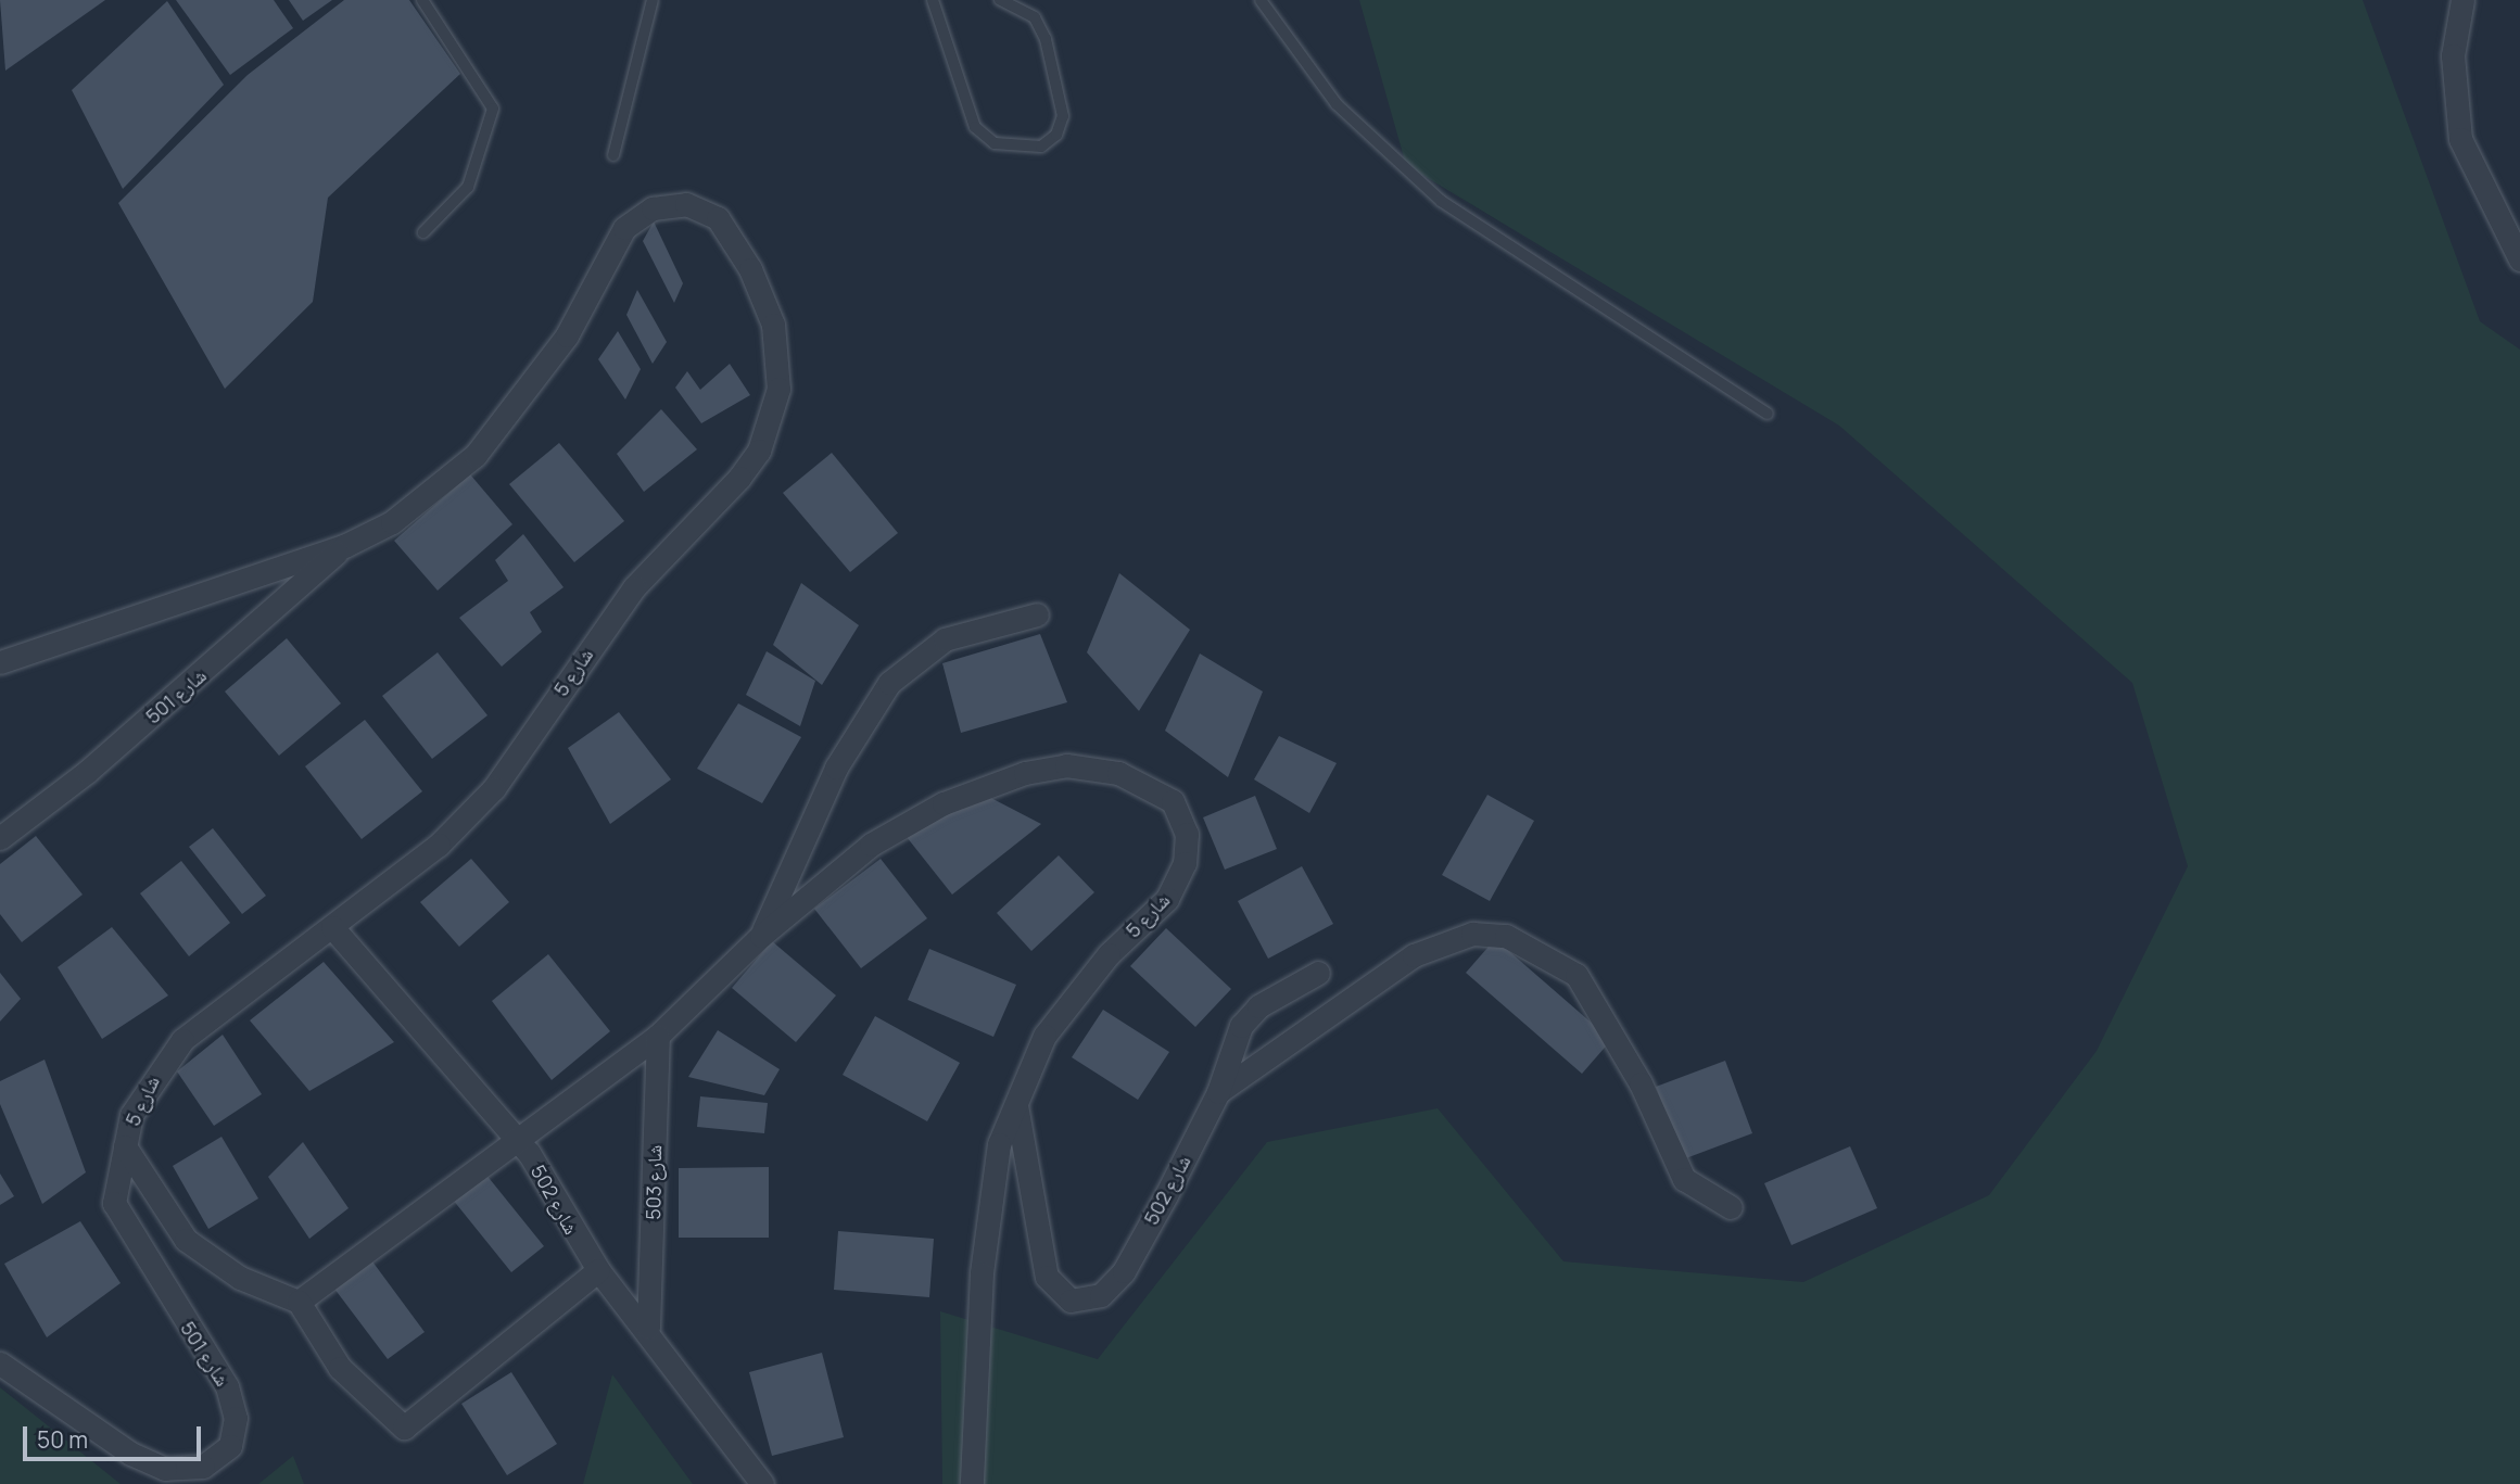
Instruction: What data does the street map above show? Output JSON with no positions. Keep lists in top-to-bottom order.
{
  "streets": {
    "street": [
      "شارع 5",
      "شارع 501",
      "شارع 503",
      "شارع 502"
    ]
  },
  "crossings": [
    ["شارع 5", "شارع 501"],
    ["شارع 5", "شارع 503"],
    ["شارع 5", "شارع 502"],
    ["شارع 503", "شارع 502"]
  ],
  "scale_bar": "50 m"
}
